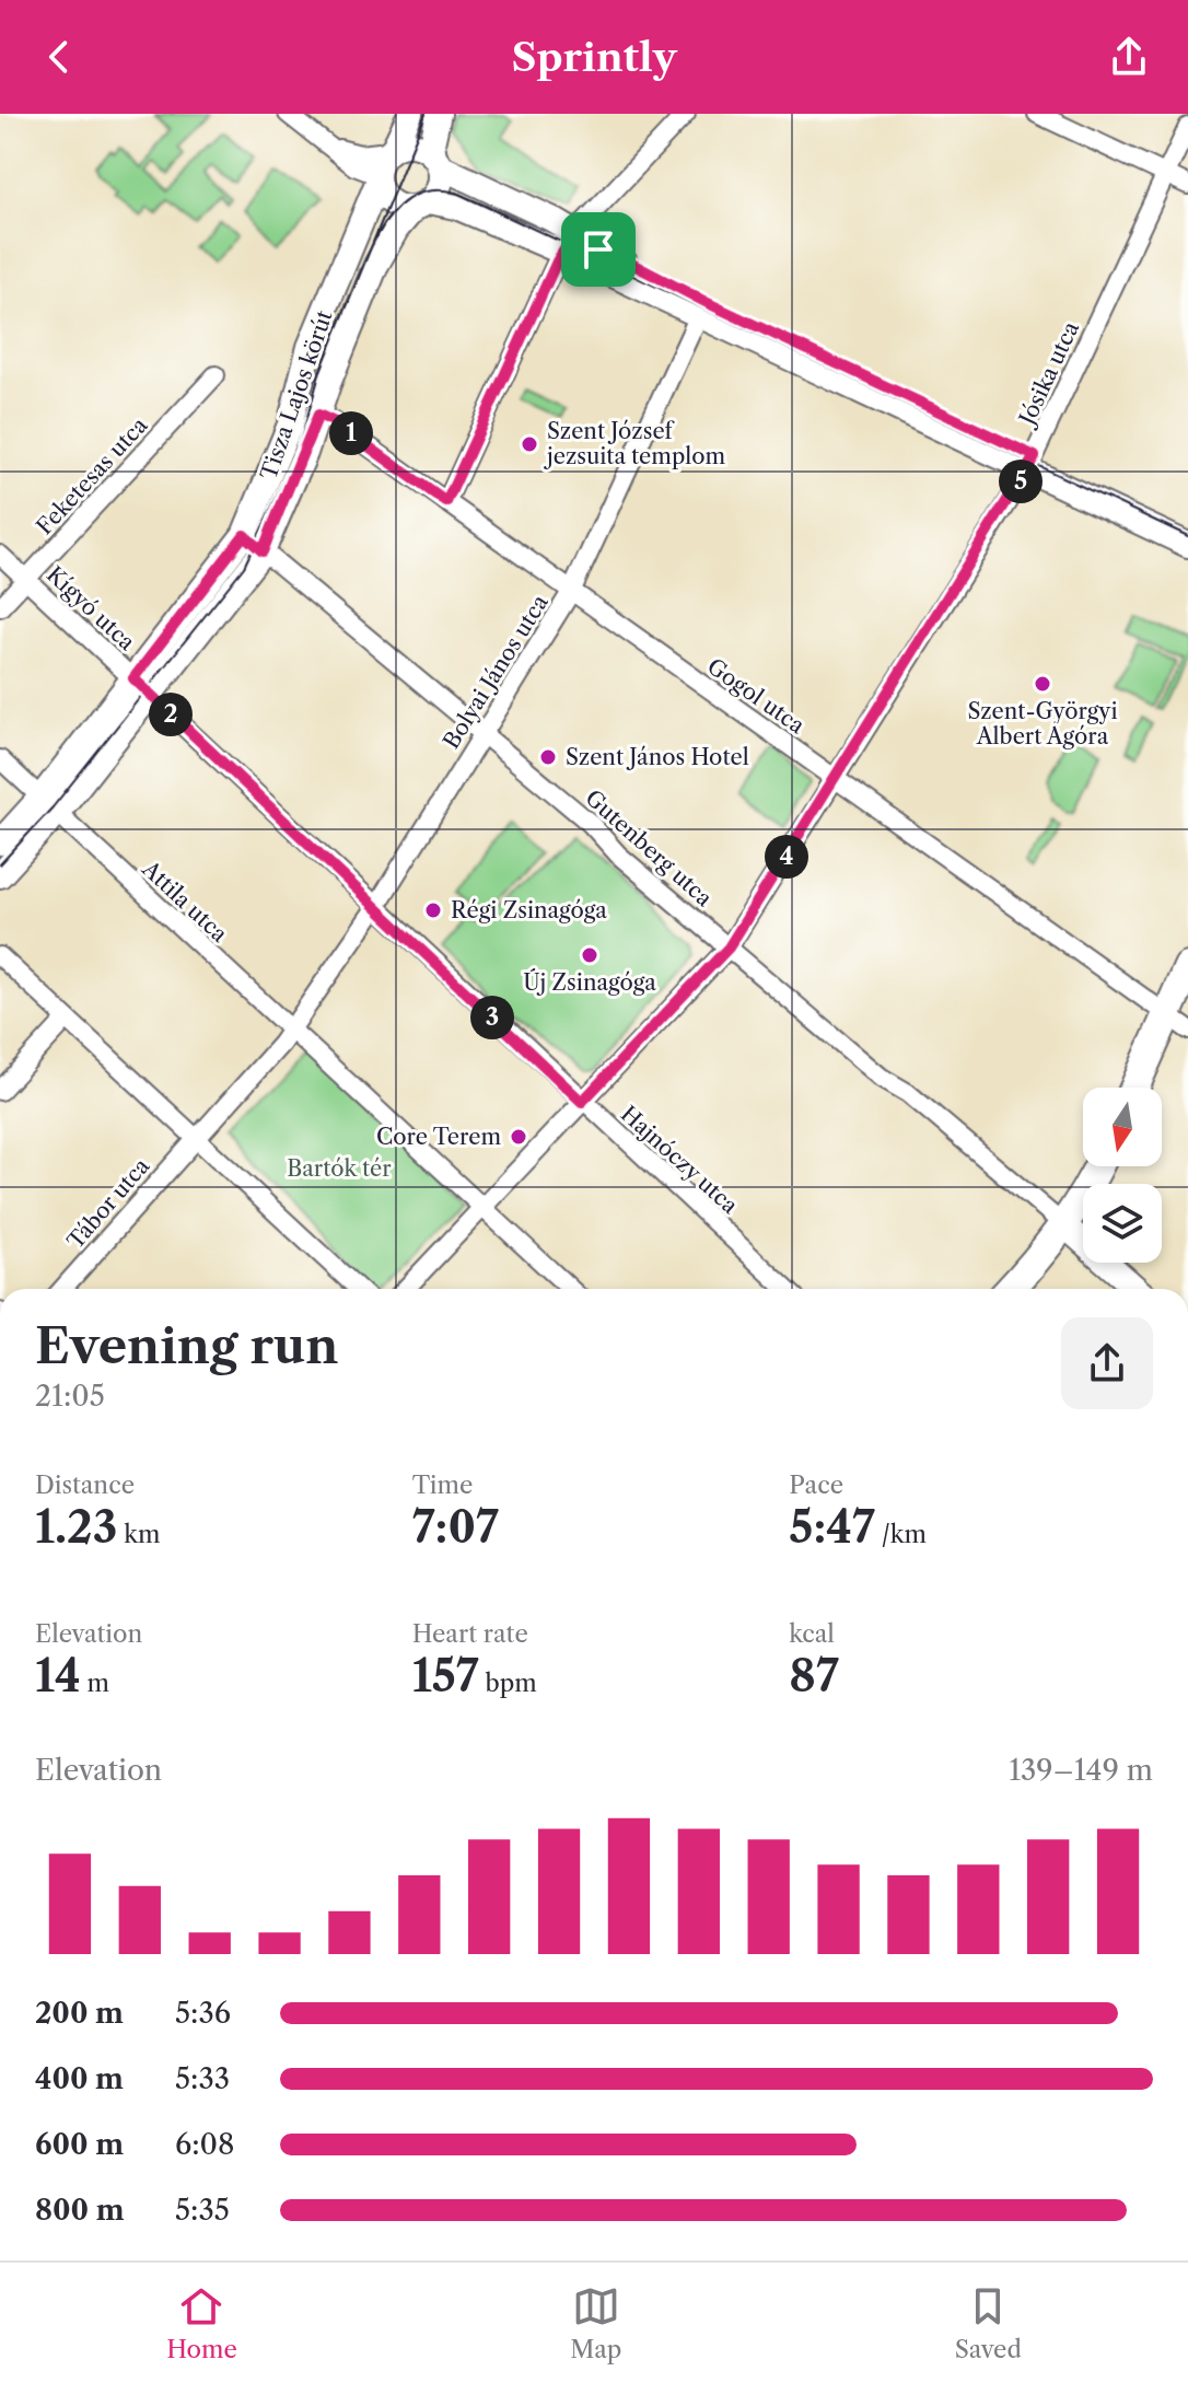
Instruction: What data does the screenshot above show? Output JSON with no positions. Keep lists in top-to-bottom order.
{
  "streets": {
    "street": [
      "Jósika utca",
      "Tisza Lajos körút",
      "Feketesas utca",
      "Kígyó utca",
      "Bolyai János utca",
      "Gogol utca",
      "Gutenberg utca",
      "Attila utca",
      "Hajnóczy utca",
      "Tábor utca"
    ]
  },
  "crossings": [
    ["Jósika utca", "Gogol utca"],
    ["Jósika utca", "Gutenberg utca"],
    ["Jósika utca", "Hajnóczy utca"],
    ["Tisza Lajos körút", "Kígyó utca"],
    ["Tisza Lajos körút", "Gogol utca"],
    ["Tisza Lajos körút", "Gutenberg utca"],
    ["Tisza Lajos körút", "Attila utca"],
    ["Tisza Lajos körút", "Hajnóczy utca"],
    ["Feketesas utca", "Kígyó utca"],
    ["Kígyó utca", "Hajnóczy utca"],
    ["Bolyai János utca", "Gogol utca"],
    ["Bolyai János utca", "Gutenberg utca"],
    ["Bolyai János utca", "Attila utca"],
    ["Bolyai János utca", "Hajnóczy utca"]
  ],
  "parks": ["Bartók tér"],
  "places": [
    "Szent József jezsuita templom",
    "Szent-Györgyi Albert Agóra",
    "Szent János Hotel",
    "Régi Zsinagóga",
    "Új Zsinagóga",
    "Core Terem"
  ],
  "north": "bottom",
  "page": {
    "header": "Sprintly",
    "pins": [
      "1",
      "5",
      "2",
      "4",
      "3"
    ],
    "heading": ["Evening run", "21:05"],
    "stats": [
      ["Distance", "1.23 km"],
      ["Time", "7:07"],
      ["Pace", "5:47 /km"],
      ["Elevation", "14 m"],
      ["Heart rate", "157 bpm"],
      ["kcal", "87"]
    ],
    "chart": ["Elevation", "139–149 m"],
    "list": [
      {
        "name": "200 m",
        "note": "5:36"
      },
      {
        "name": "400 m",
        "note": "5:33"
      },
      {
        "name": "600 m",
        "note": "6:08"
      },
      {
        "name": "800 m",
        "note": "5:35"
      }
    ],
    "tabs": ["Home", "Map", "Saved"]
  }
}
